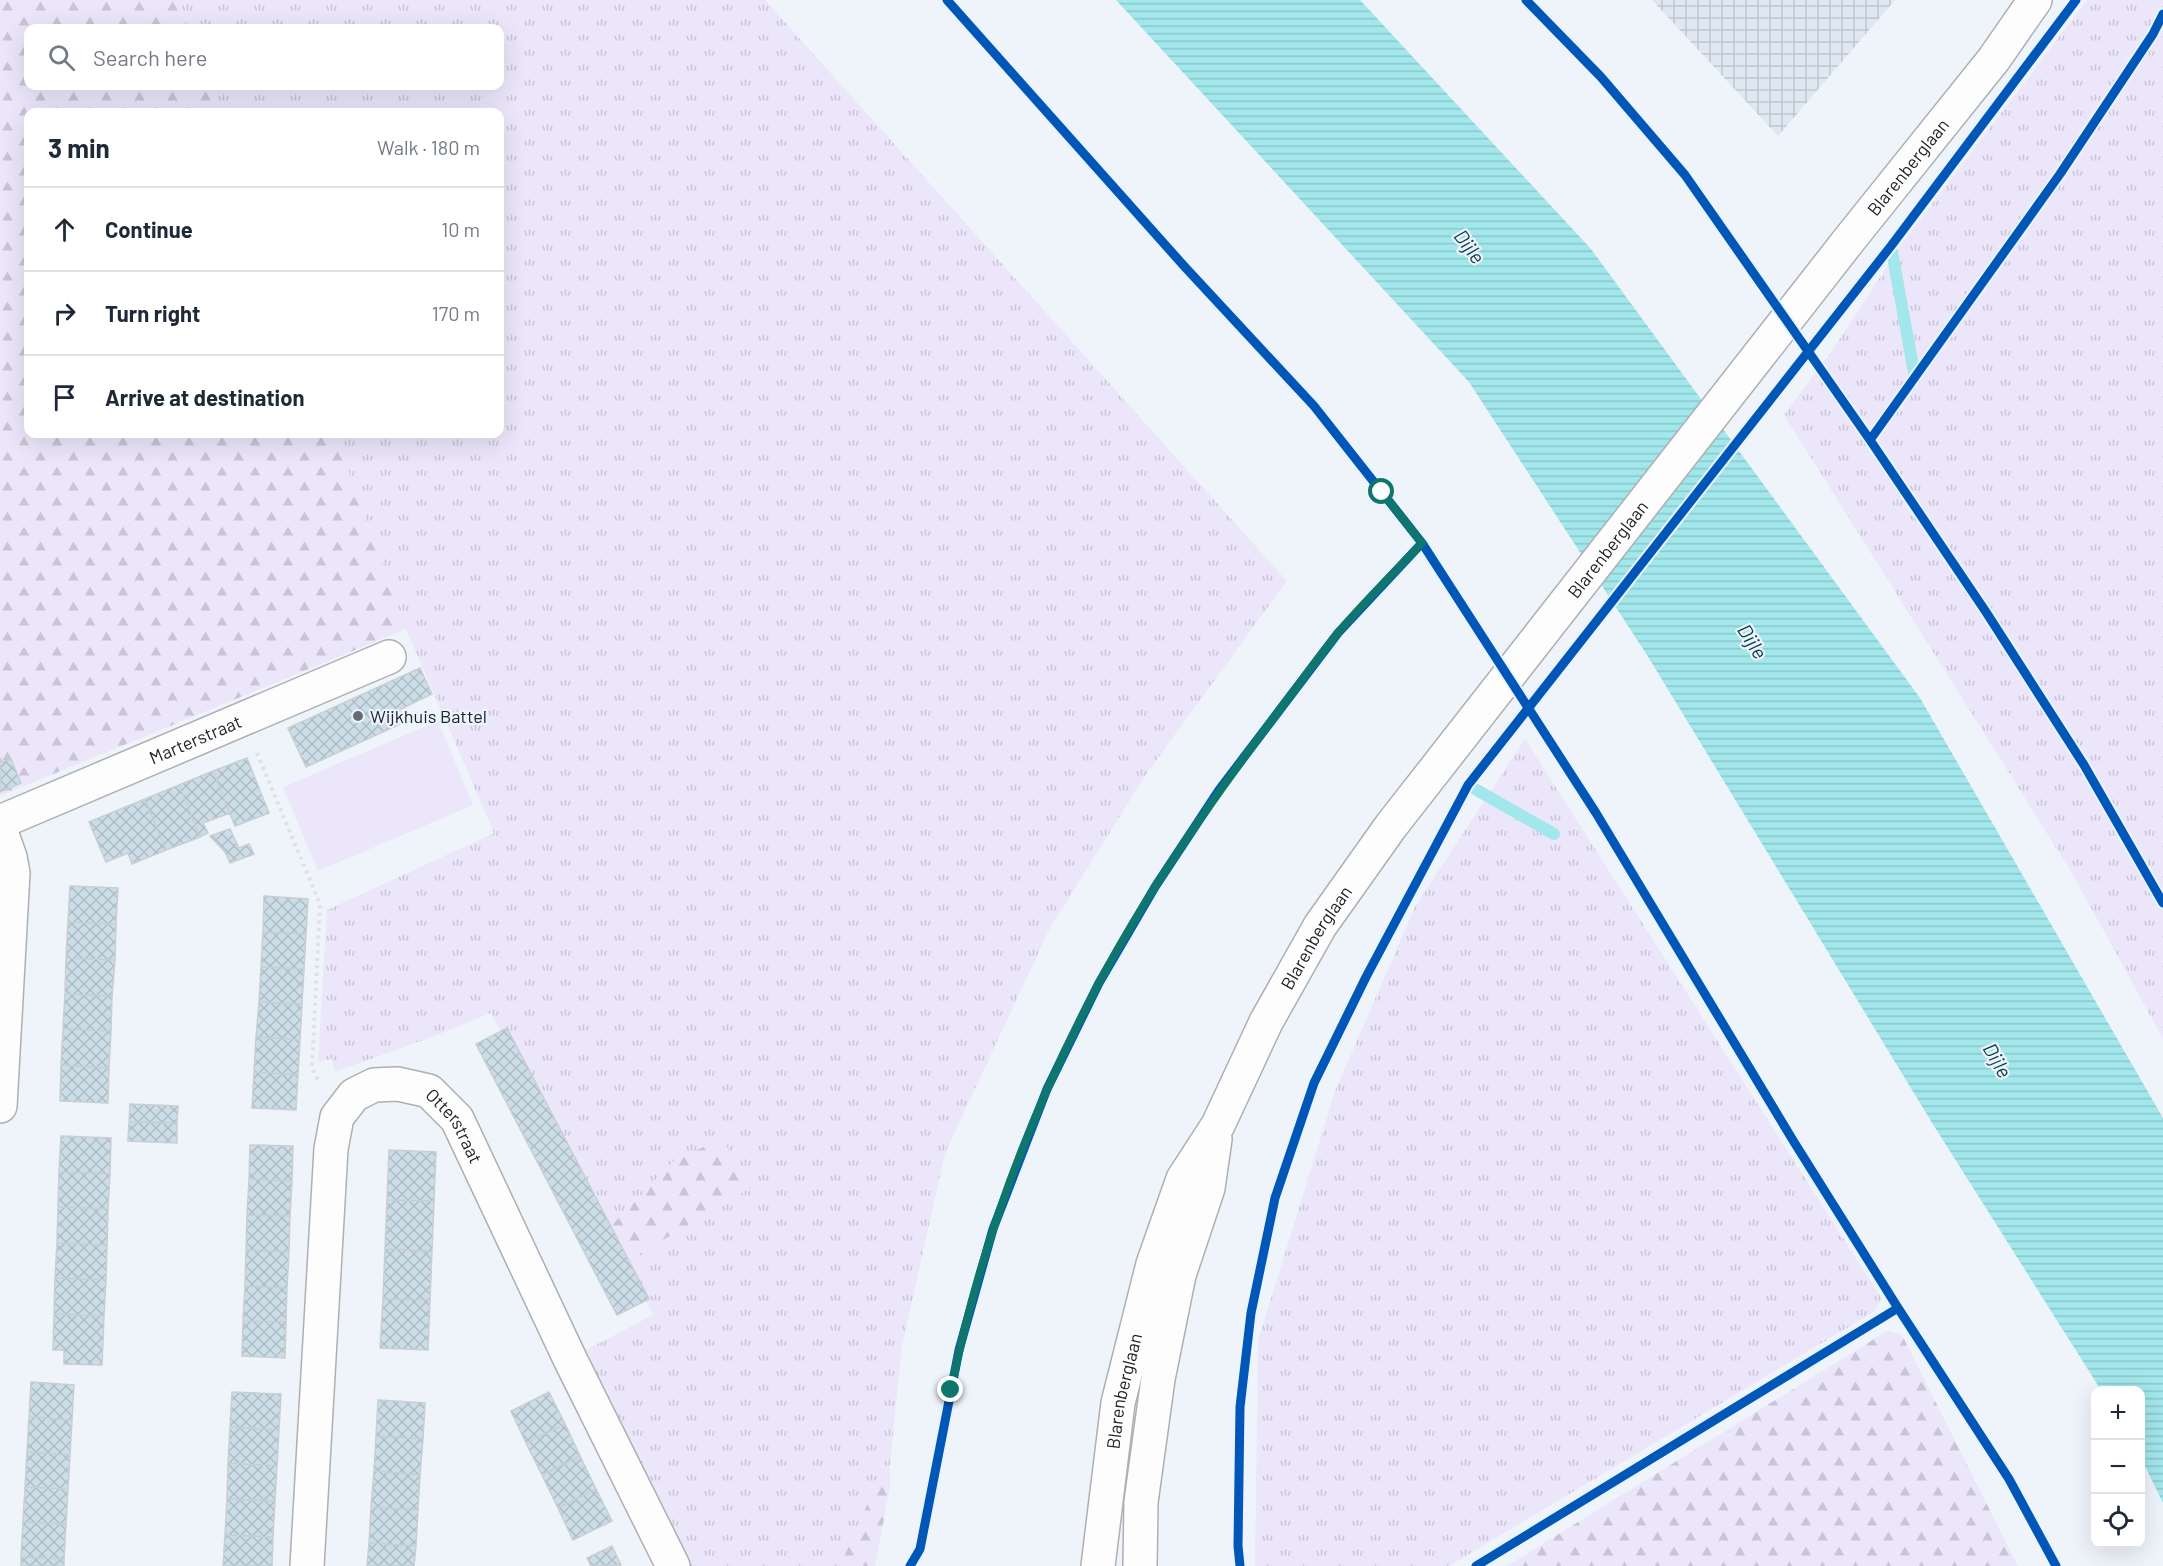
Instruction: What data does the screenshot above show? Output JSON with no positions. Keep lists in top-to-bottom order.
{
  "streets": {
    "street": ["Blarenberglaan", "Marterstraat", "Otterstraat"]
  },
  "water": ["Dijle"],
  "places": ["Wijkhuis Battel"],
  "page": {
    "search": "Search here",
    "heading": ["3 min", "Walk · 180 m"],
    "list": [
      ["Continue", "10 m"],
      ["Turn right", "170 m"],
      "Arrive at destination"
    ],
    "map_buttons": ["+", "−"]
  }
}
